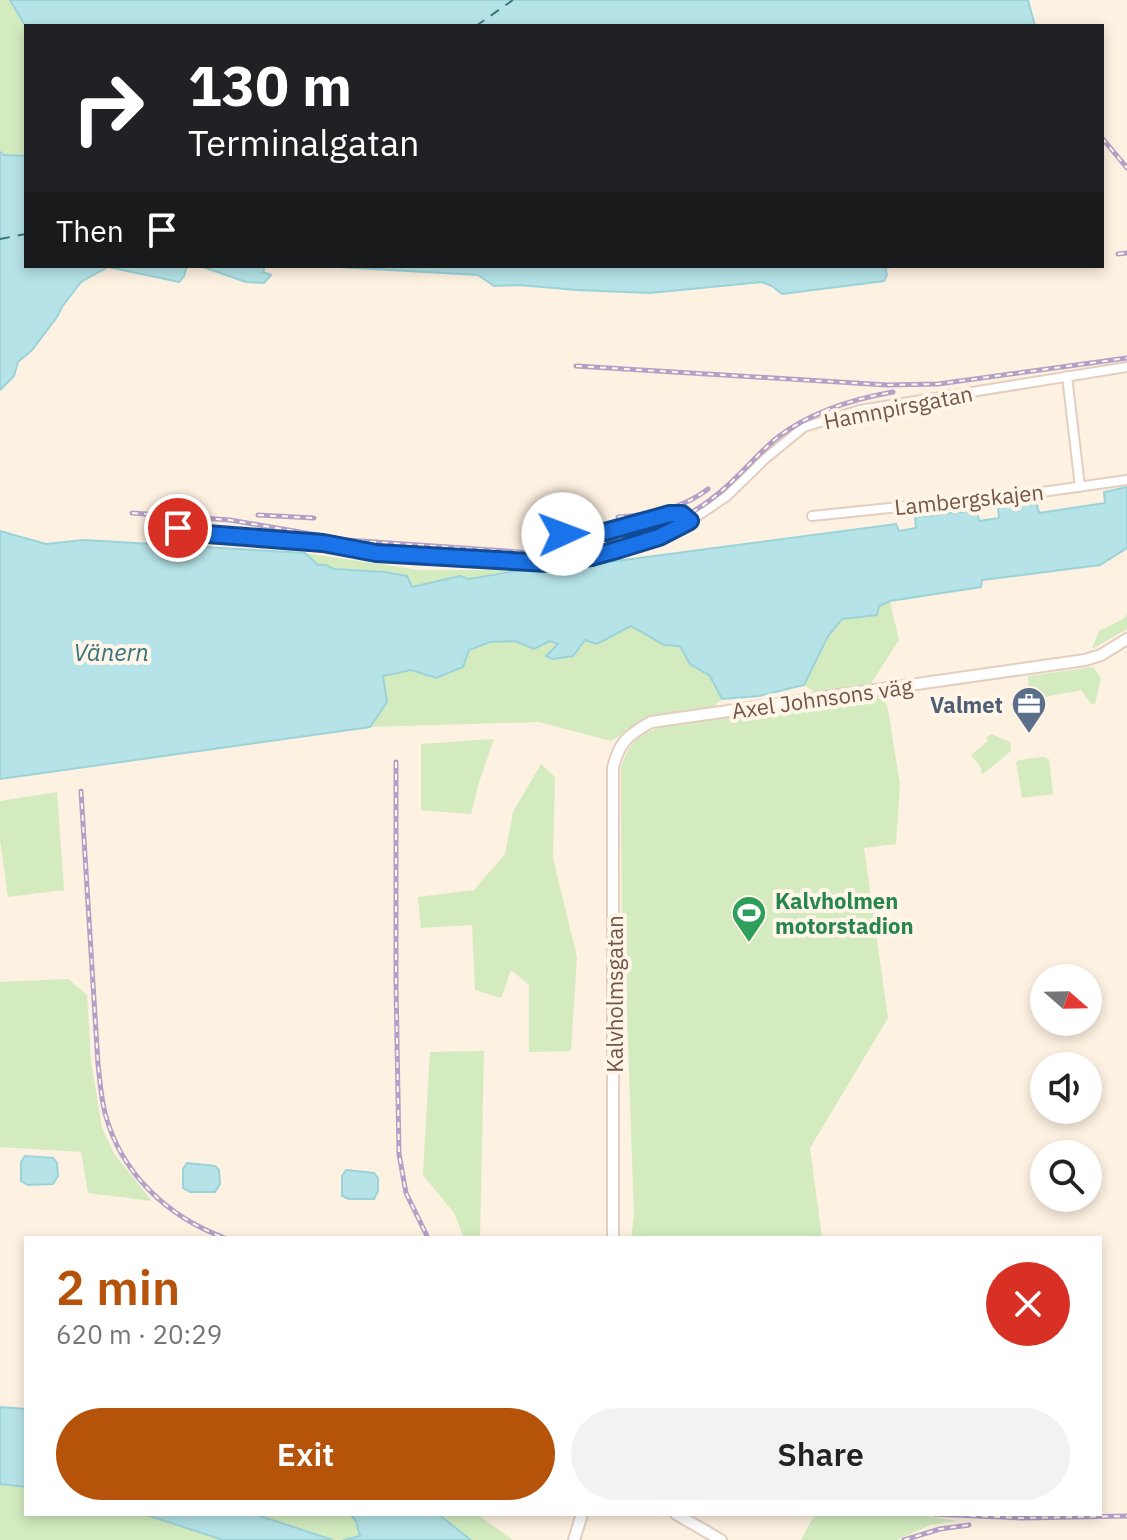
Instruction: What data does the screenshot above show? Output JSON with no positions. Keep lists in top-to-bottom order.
{
  "streets": {
    "street": [
      "Hamnpirsgatan",
      "Lambergskajen",
      "Axel Johnsons väg",
      "Kalvholmsgatan"
    ]
  },
  "crossings": [
    ["Axel Johnsons väg", "Kalvholmsgatan"]
  ],
  "water": ["Vänern"],
  "places": {
    "office": ["Valmet"],
    "sports": ["Kalvholmen motorstadion"]
  },
  "north": "right",
  "page": {
    "turn": ["130 m", "Terminalgatan"],
    "then": "Then",
    "heading": ["2 min", "620 m · 20:29"],
    "buttons": ["Exit", "Share"]
  }
}
